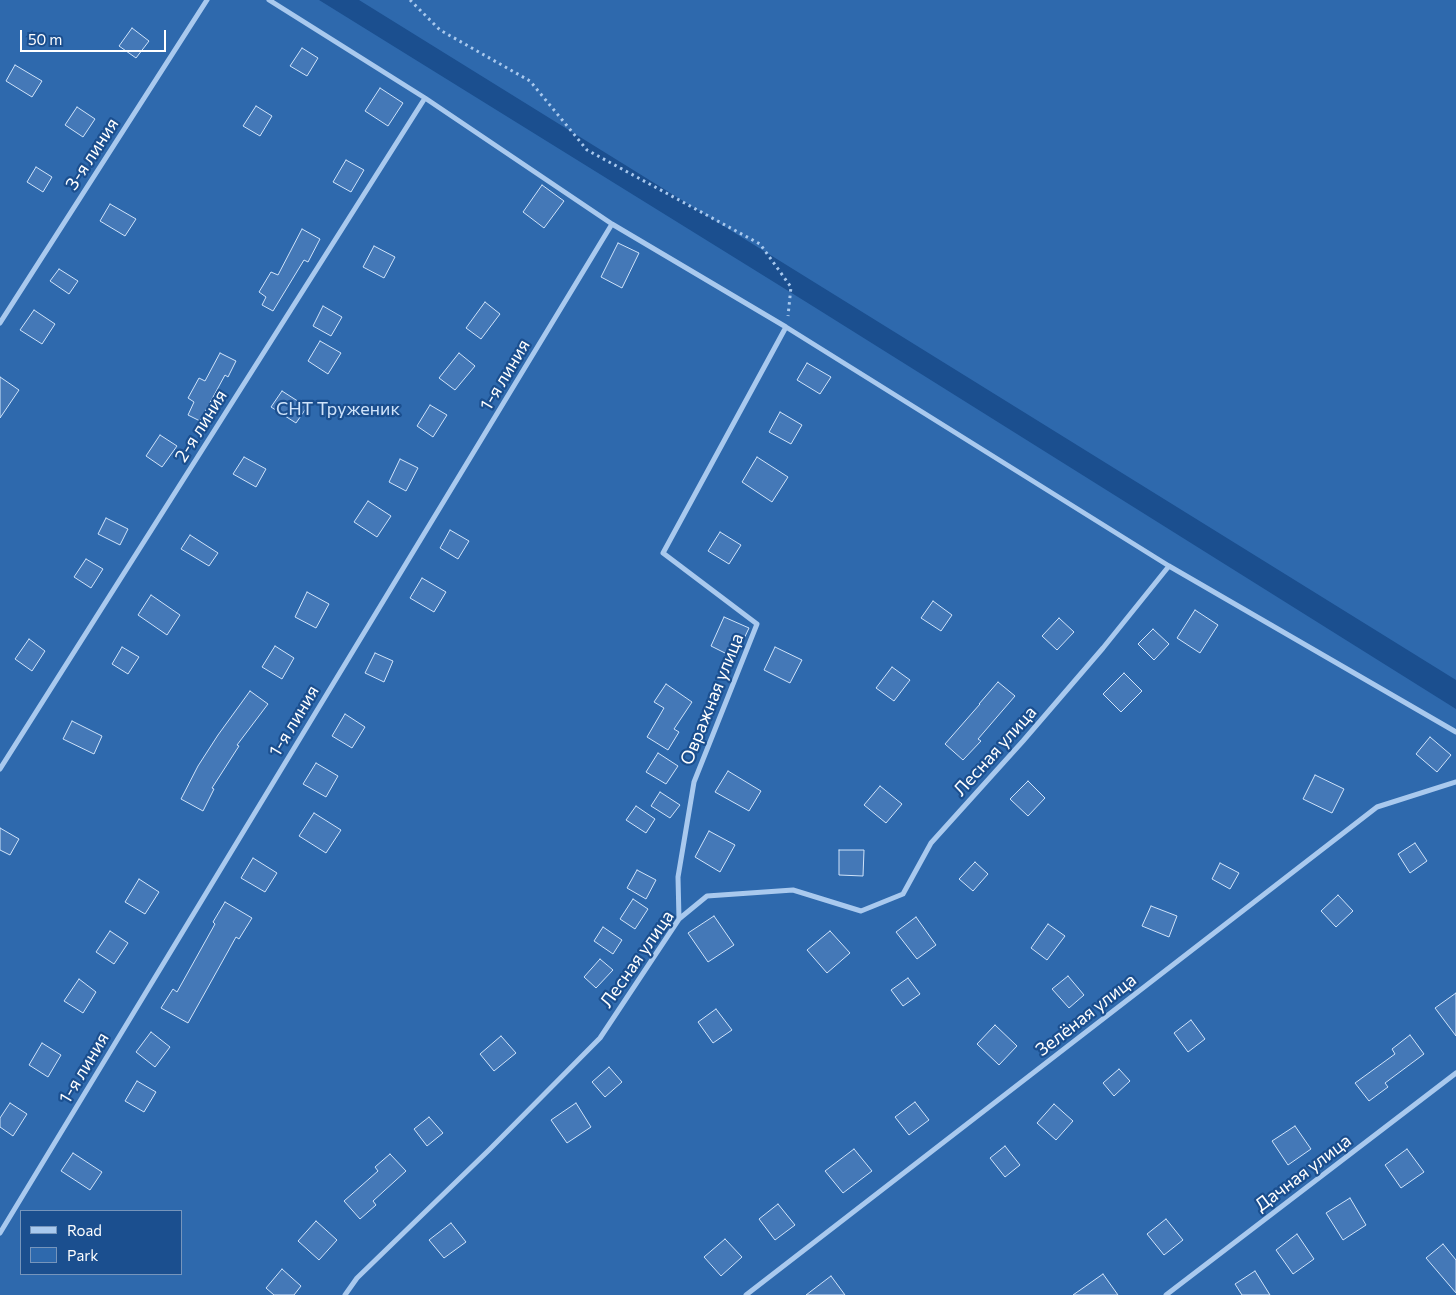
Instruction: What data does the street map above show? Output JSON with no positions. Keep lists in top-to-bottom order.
{
  "streets": {
    "street": [
      "3-я линия",
      "1-я линия",
      "2-я линия",
      "Овражная улица",
      "Лесная улица",
      "Зелёная улица",
      "Дачная улица"
    ]
  },
  "crossings": [
    ["Овражная улица", "Лесная улица"]
  ],
  "parks": ["СНТ Труженик"],
  "legend": ["Road", "Park"],
  "scale_bar": "50 m"
}
